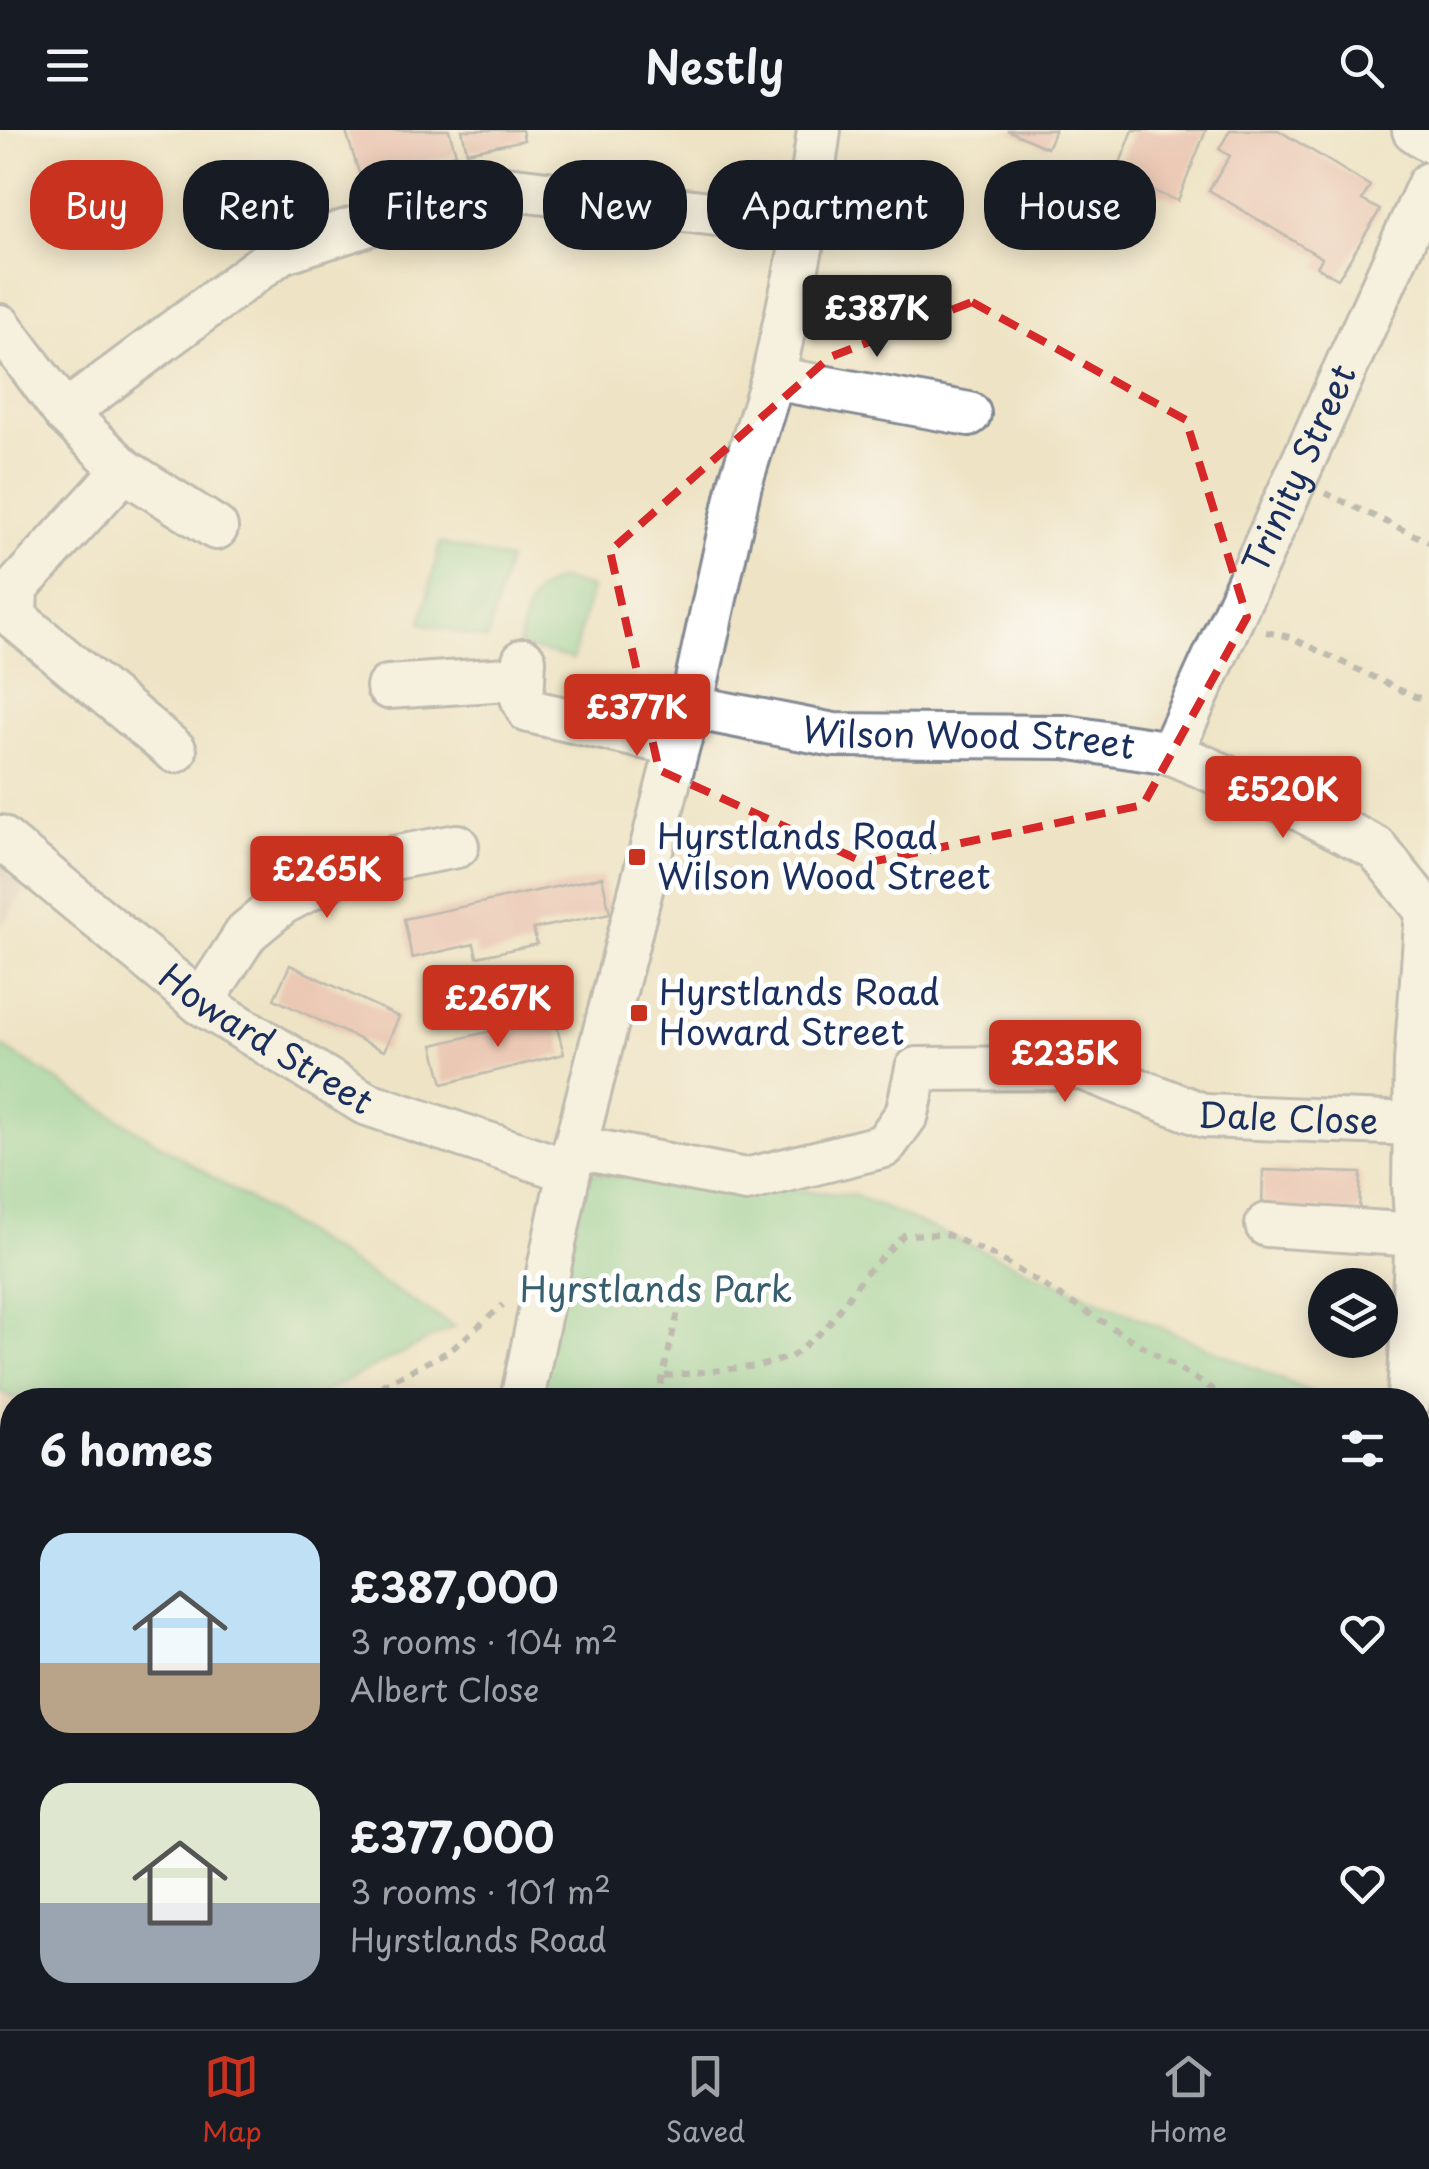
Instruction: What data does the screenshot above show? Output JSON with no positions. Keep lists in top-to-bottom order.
{
  "streets": {
    "street": [
      "Trinity Street",
      "Wilson Wood Street",
      "Howard Street",
      "Dale Close"
    ]
  },
  "crossings": [
    ["Trinity Street", "Wilson Wood Street"],
    ["Wilson Wood Street", "Dale Close"],
    ["Howard Street", "Dale Close"]
  ],
  "parks": ["Hyrstlands Park"],
  "places": {
    "transit": ["Hyrstlands Road Wilson Wood Street", "Hyrstlands Road Howard Street"]
  },
  "page": {
    "header": "Nestly",
    "chip": [
      "Buy",
      "Rent",
      "Filters",
      "New",
      "Apartment",
      "House"
    ],
    "price": [
      "£387K",
      "£377K",
      "£520K",
      "£265K",
      "£267K",
      "£235K"
    ],
    "heading": "6 homes",
    "list": [
      {
        "name": "£387,000",
        "note": "3 rooms · 104 m² · Albert Close"
      },
      {
        "name": "£377,000",
        "note": "3 rooms · 101 m² · Hyrstlands Road"
      }
    ],
    "tabs": ["Map", "Saved", "Home"]
  }
}
